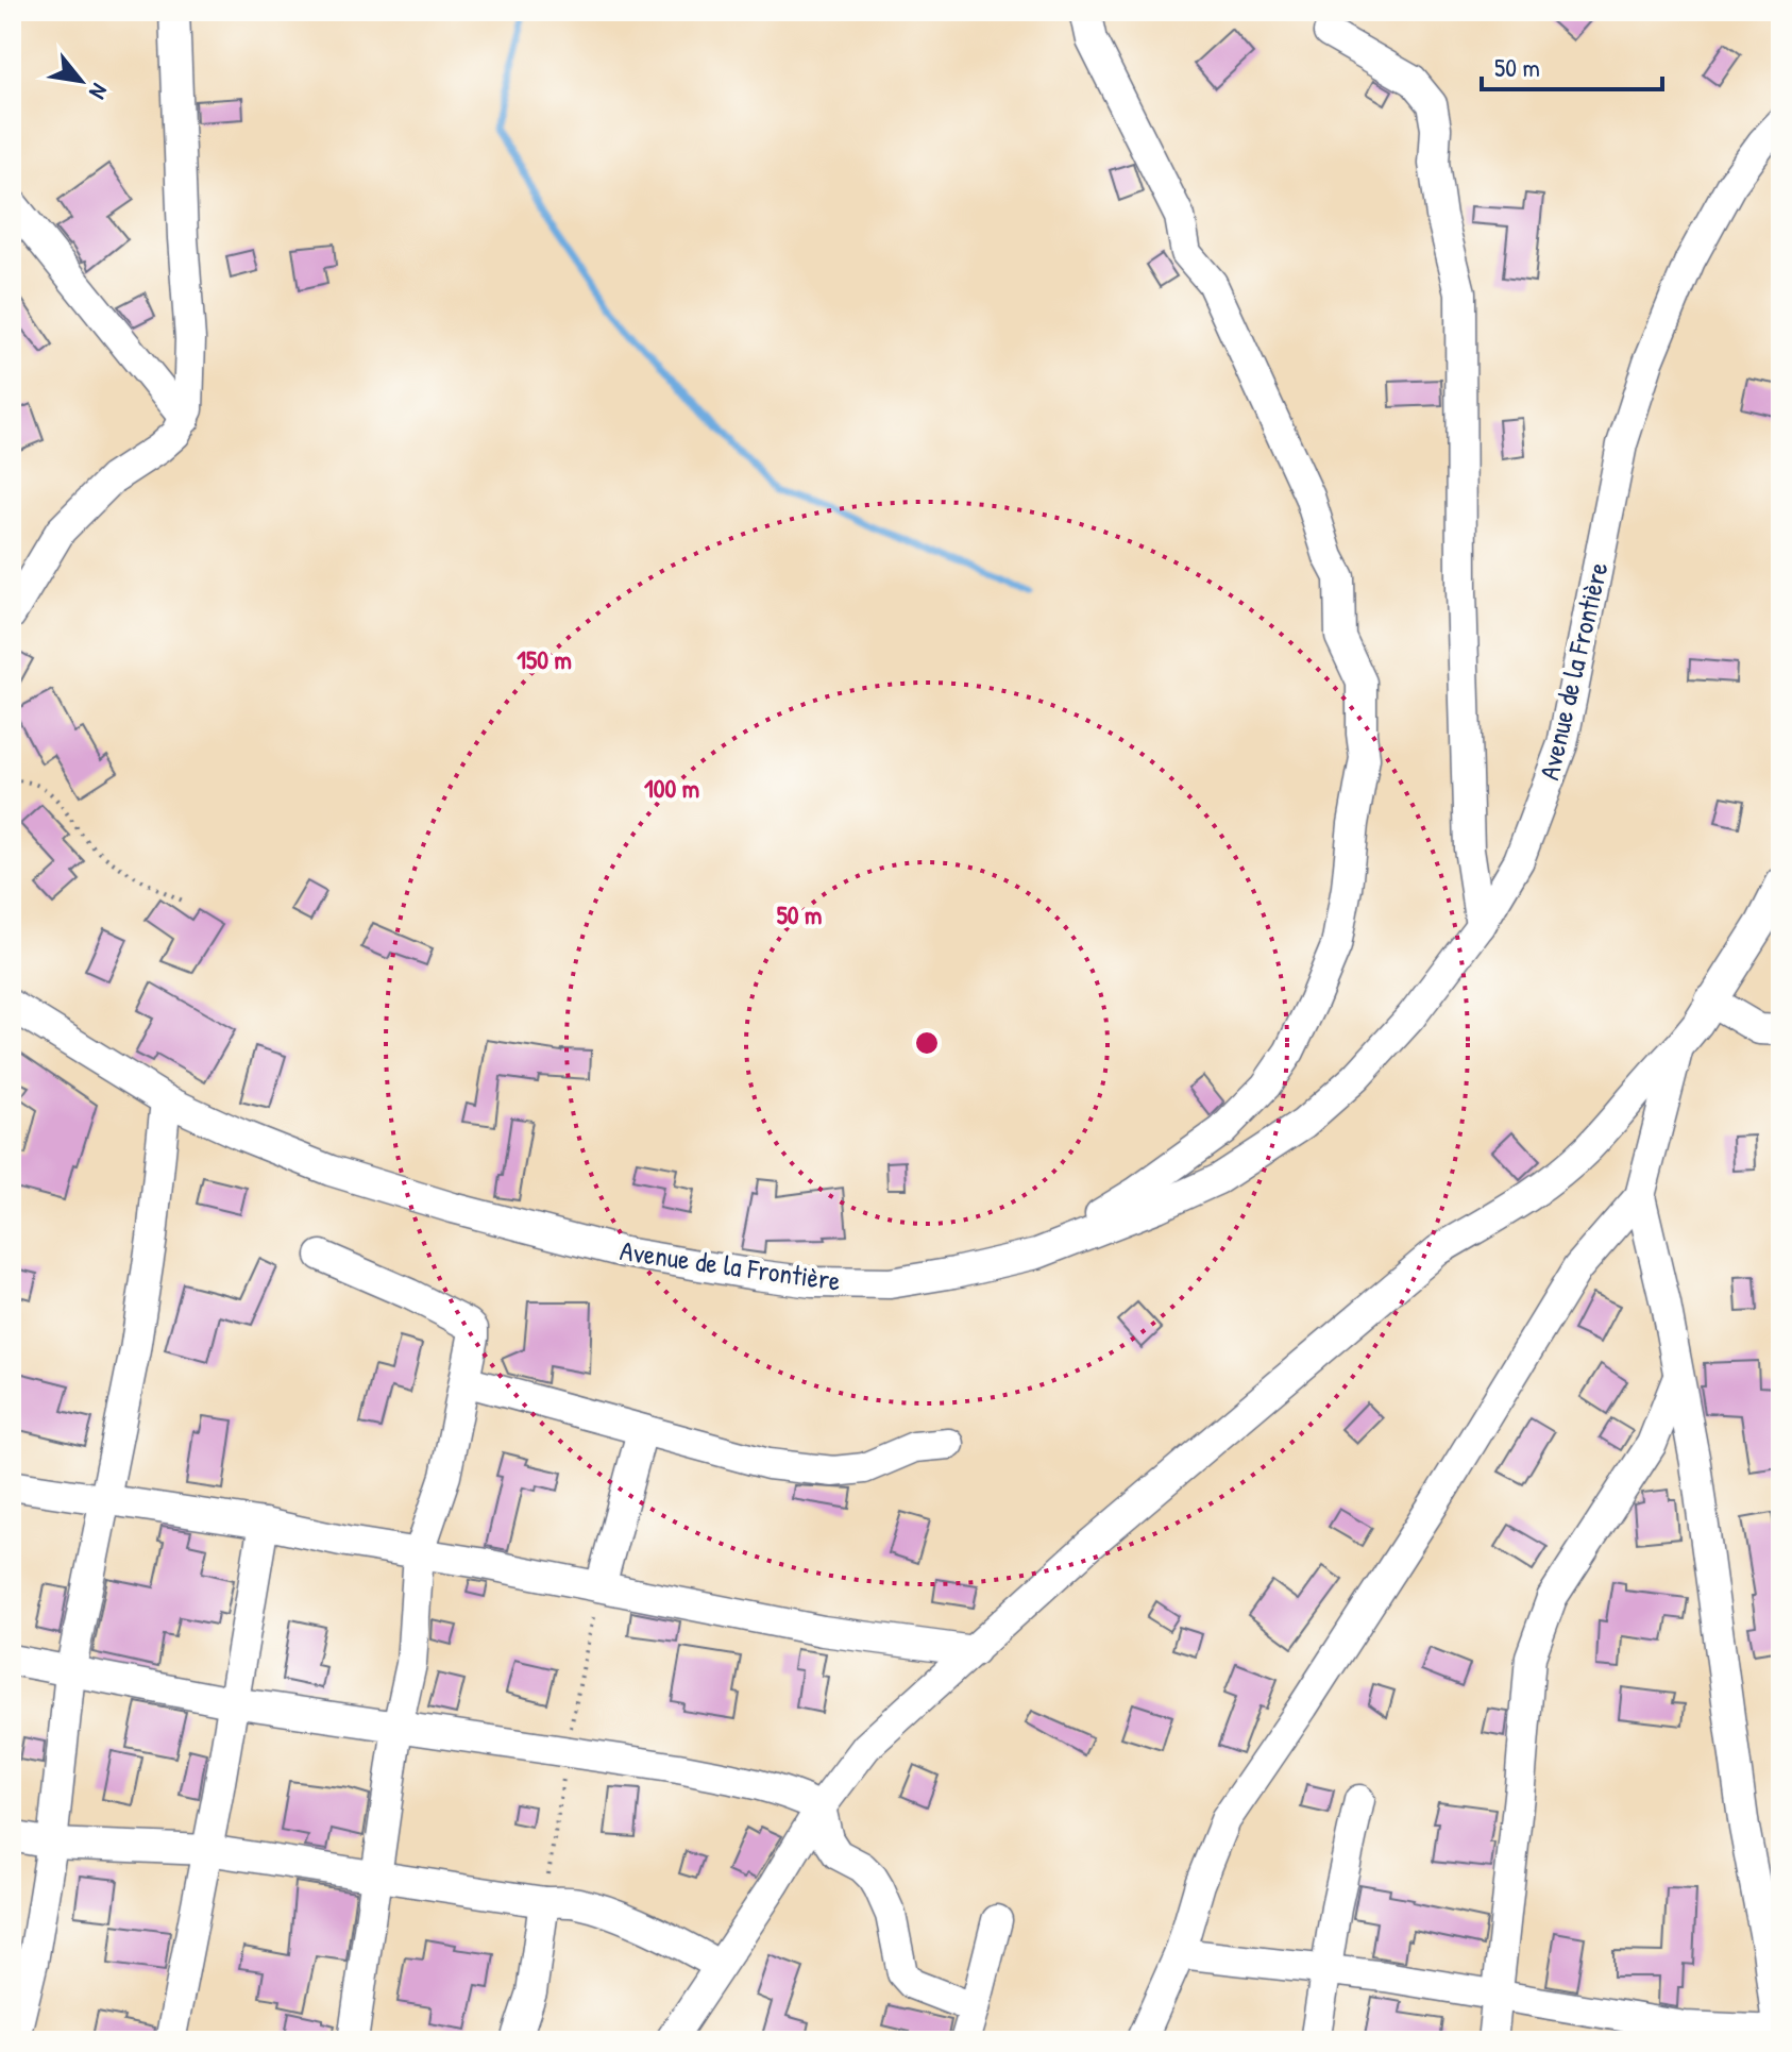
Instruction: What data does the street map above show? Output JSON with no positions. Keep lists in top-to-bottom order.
{
  "streets": {
    "street": ["Avenue de la Frontière"]
  },
  "scale_bar": "50 m",
  "north": "bottom right",
  "rings": ["150 m", "100 m", "50 m"]
}
